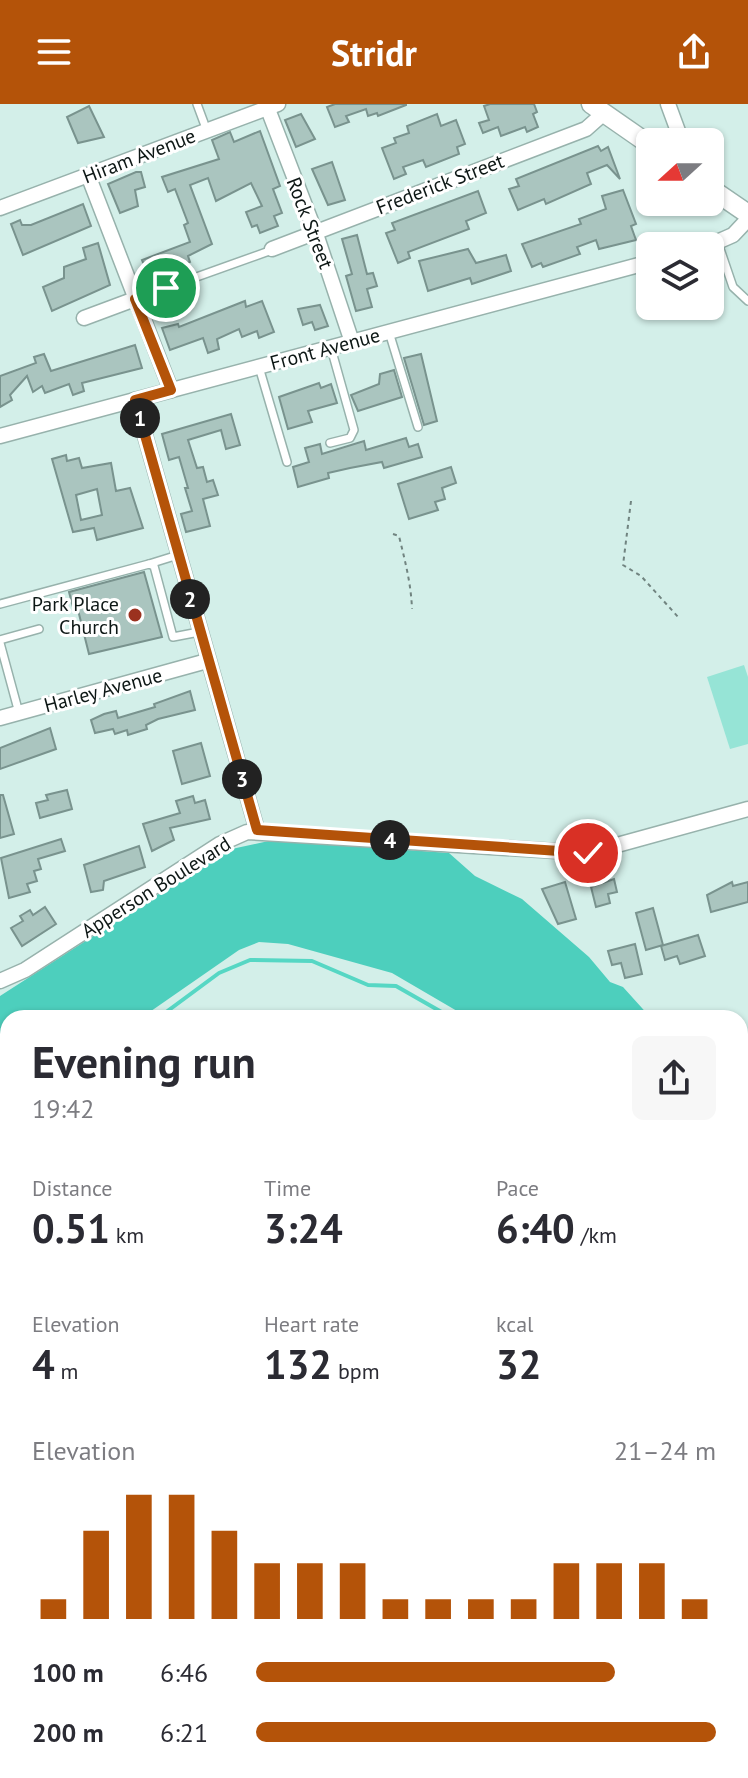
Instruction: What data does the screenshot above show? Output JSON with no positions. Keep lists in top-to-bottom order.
{
  "streets": {
    "street": [
      "Hiram Avenue",
      "Frederick Street",
      "Rock Street",
      "Front Avenue",
      "Harley Avenue",
      "Apperson Boulevard"
    ]
  },
  "crossings": [
    ["Hiram Avenue", "Rock Street"],
    ["Frederick Street", "Rock Street"],
    ["Rock Street", "Front Avenue"]
  ],
  "places": ["Park Place Church"],
  "north": "left",
  "page": {
    "header": "Stridr",
    "pins": [
      "1",
      "2",
      "3",
      "4"
    ],
    "heading": ["Evening run", "19:42"],
    "stats": [
      ["Distance", "0.51 km"],
      ["Time", "3:24"],
      ["Pace", "6:40 /km"],
      ["Elevation", "4 m"],
      ["Heart rate", "132 bpm"],
      ["kcal", "32"]
    ],
    "chart": ["Elevation", "21–24 m"],
    "list": [
      {
        "name": "100 m",
        "note": "6:46"
      },
      {
        "name": "200 m",
        "note": "6:21"
      }
    ]
  }
}
